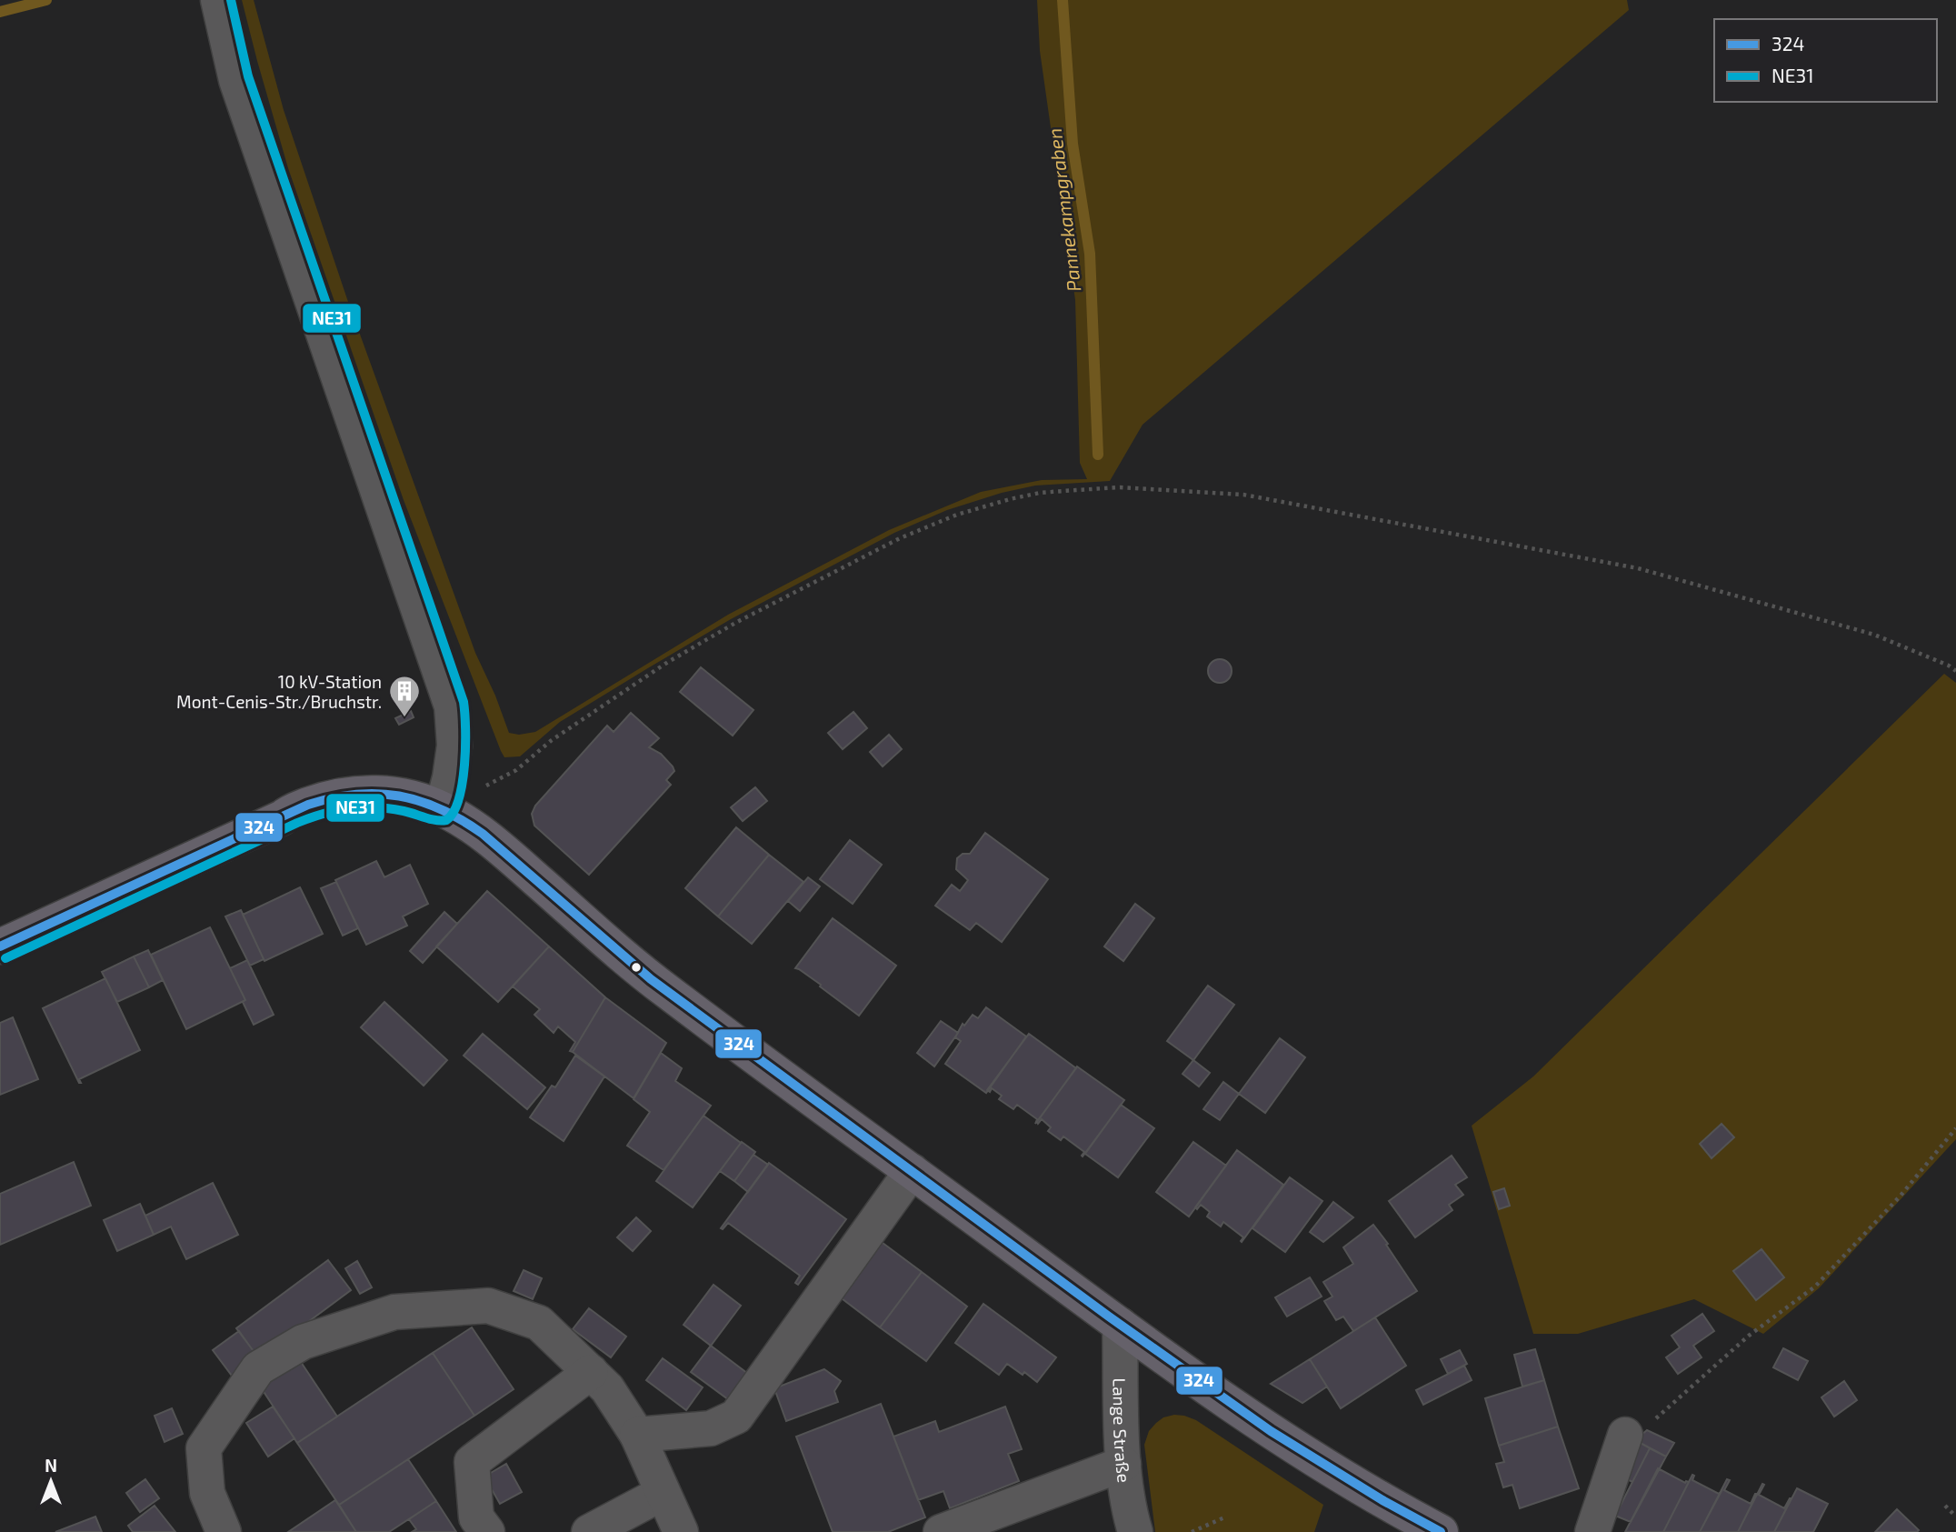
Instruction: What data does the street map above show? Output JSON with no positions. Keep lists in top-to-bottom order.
{
  "streets": {
    "street": ["Lange Straße"]
  },
  "water": ["Pannekampgraben"],
  "places": {
    "building": ["10 kV-Station Mont-Cenis-Str./Bruchstr."]
  },
  "lines": ["transit line NE31", "transit line 324"],
  "legend": ["324", "NE31"],
  "north": "top"
}
